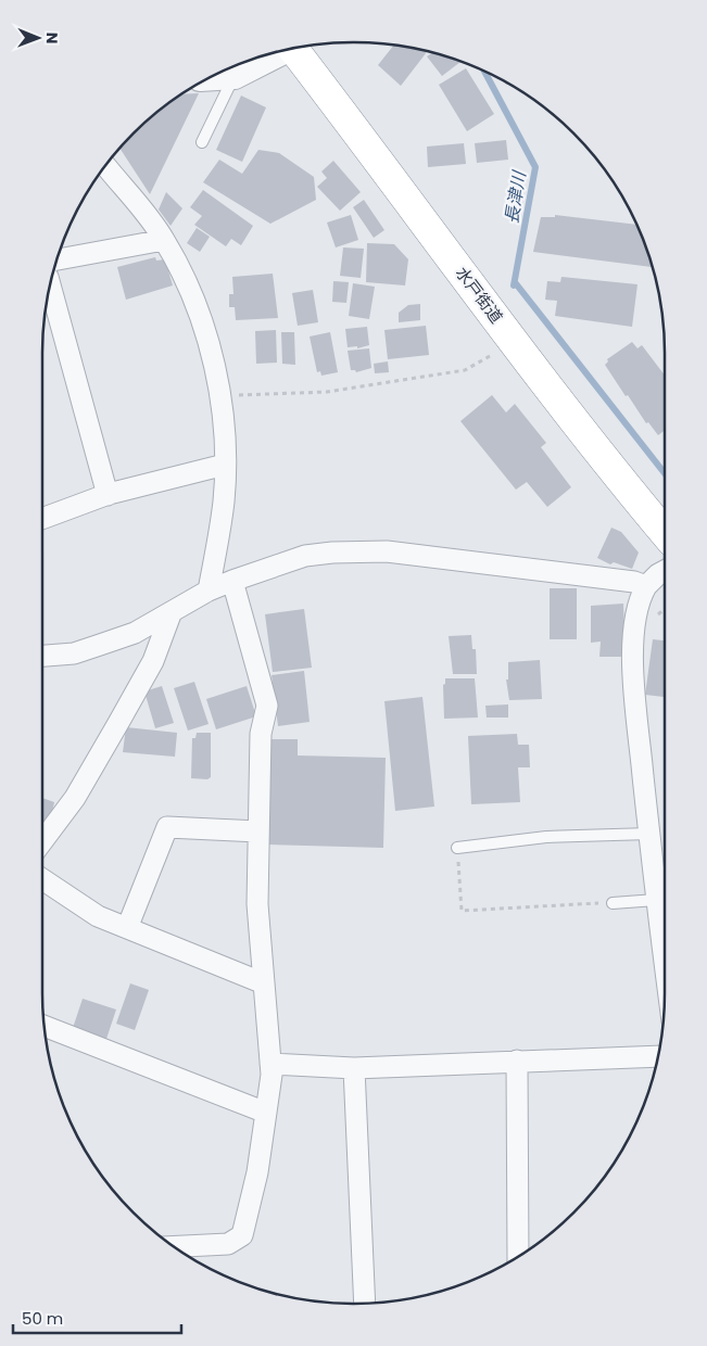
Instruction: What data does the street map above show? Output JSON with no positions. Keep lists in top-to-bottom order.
{
  "streets": {
    "highway": ["水戸街道"]
  },
  "water": ["長津川"],
  "scale_bar": "50 m",
  "north": "right"
}
